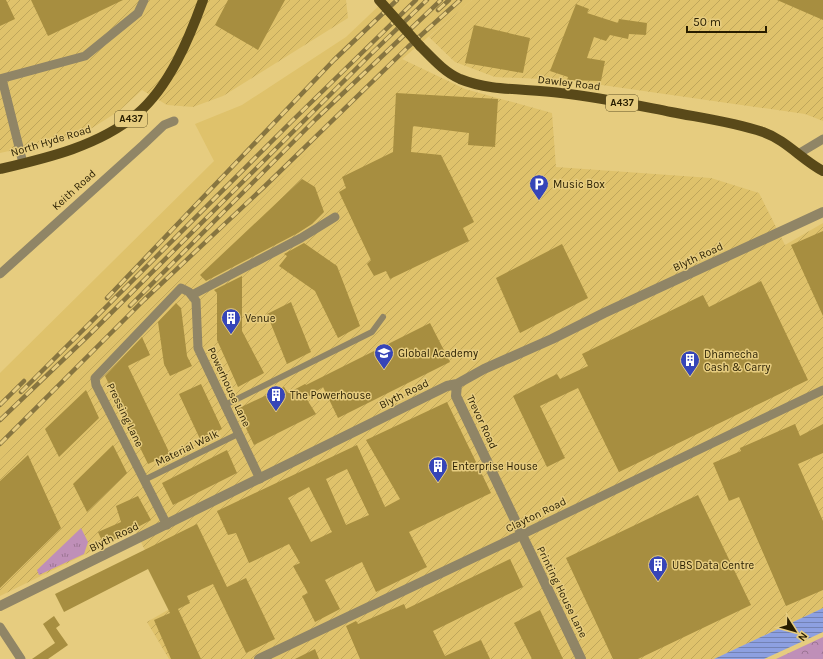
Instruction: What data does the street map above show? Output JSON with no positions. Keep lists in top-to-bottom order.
{
  "streets": {
    "main road": ["Dawley Road", "A437", "North Hyde Road"],
    "street": [
      "Keith Road",
      "Blyth Road",
      "Powerhouse Lane",
      "Pressing Lane",
      "Trevor Road",
      "Material Walk",
      "Clayton Road",
      "Printing House Lane"
    ]
  },
  "crossings": [
    ["Blyth Road", "Powerhouse Lane"],
    ["Blyth Road", "Pressing Lane"],
    ["Blyth Road", "Trevor Road"],
    ["Powerhouse Lane", "Pressing Lane"],
    ["Powerhouse Lane", "Material Walk"],
    ["Pressing Lane", "Material Walk"],
    ["Trevor Road", "Clayton Road"],
    ["Trevor Road", "Printing House Lane"],
    ["Clayton Road", "Printing House Lane"]
  ],
  "places": {
    "parking": ["Music Box"],
    "building": [
      "Venue",
      "Dhamecha Cash & Carry",
      "The Powerhouse",
      "Enterprise House",
      "UBS Data Centre"
    ],
    "school or university": ["Global Academy"]
  },
  "scale_bar": "50 m",
  "north": "bottom right"
}
